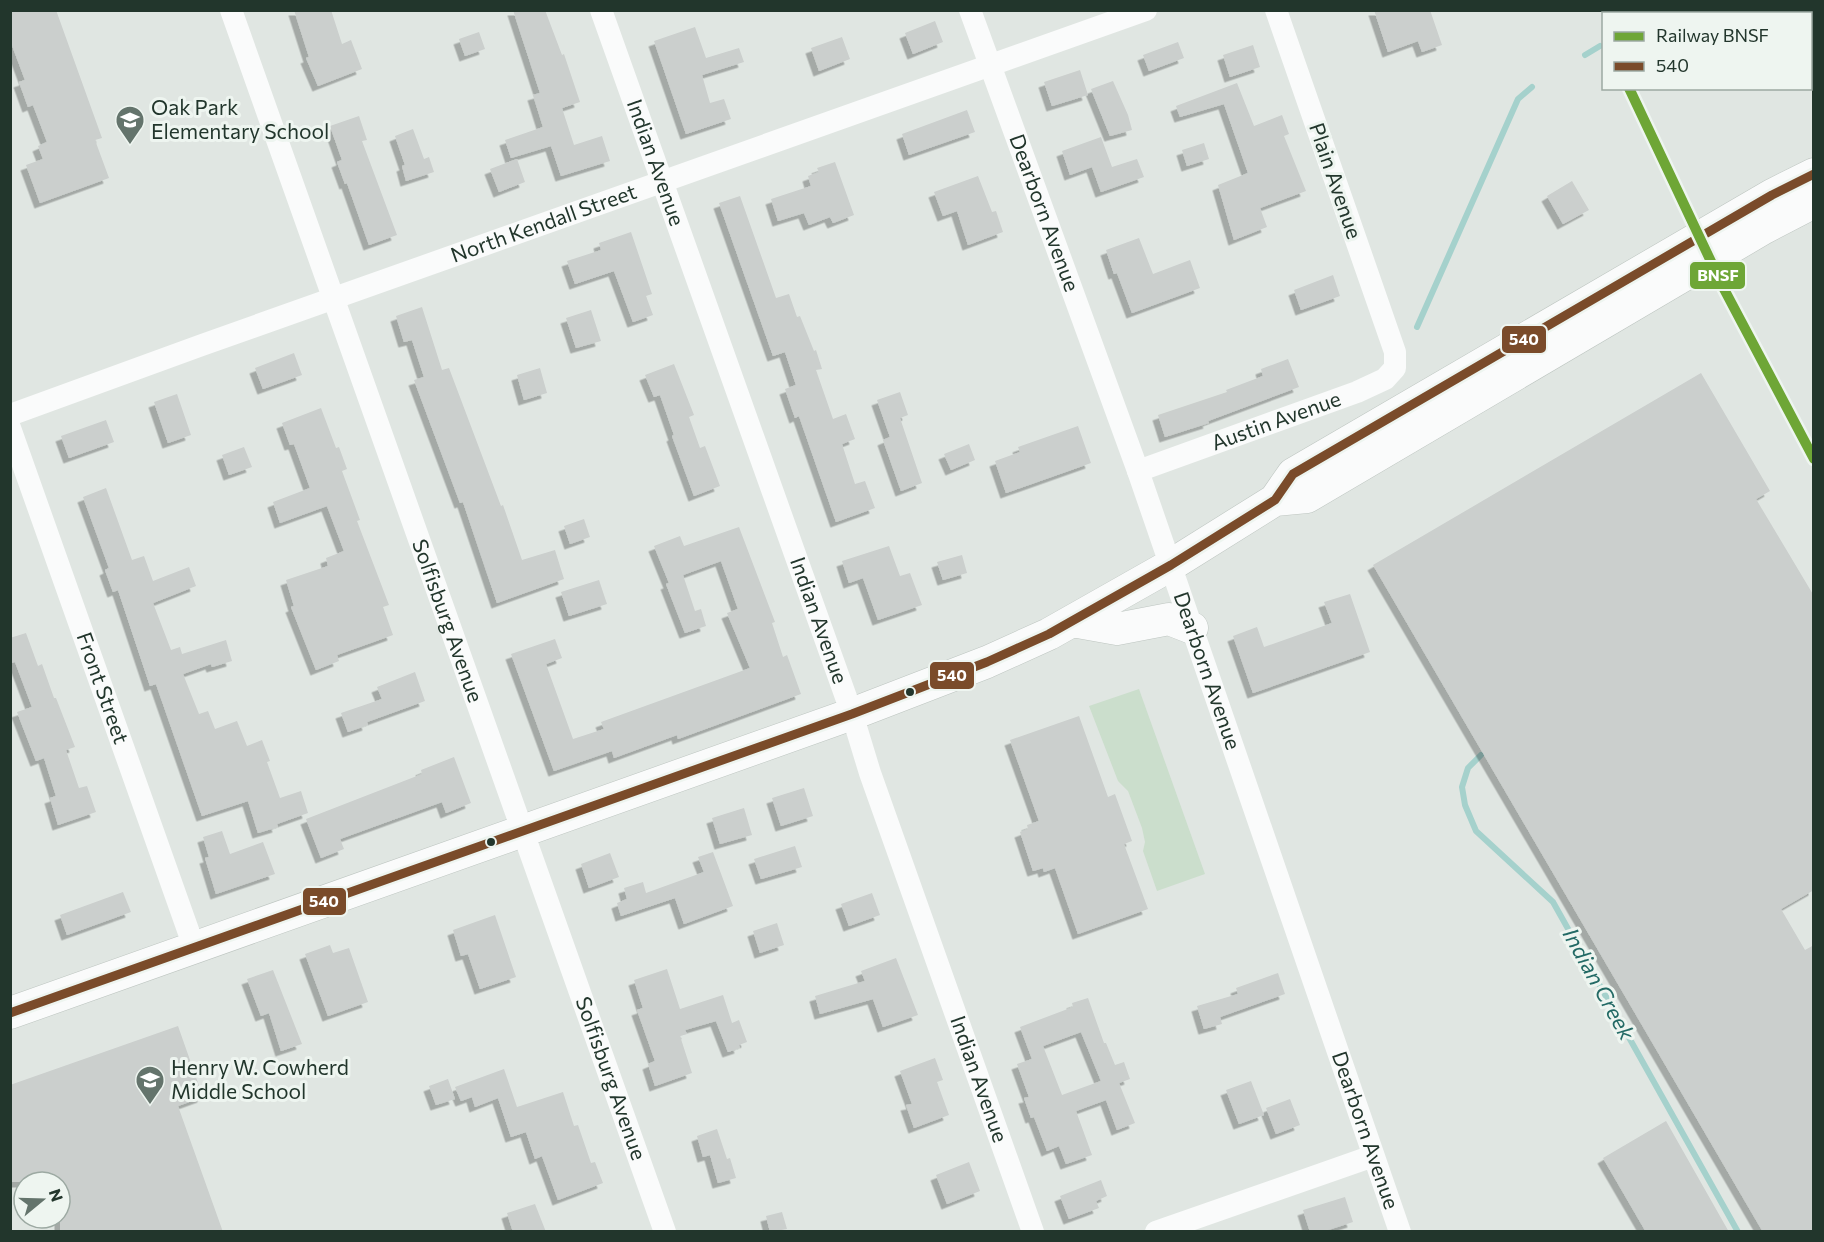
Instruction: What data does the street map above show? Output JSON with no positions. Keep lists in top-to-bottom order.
{
  "streets": {
    "street": [
      "Indian Avenue",
      "Plain Avenue",
      "Dearborn Avenue",
      "North Kendall Street",
      "Austin Avenue",
      "Solfisburg Avenue",
      "Front Street"
    ]
  },
  "crossings": [
    ["Indian Avenue", "North Kendall Street"],
    ["Plain Avenue", "Austin Avenue"],
    ["Dearborn Avenue", "North Kendall Street"],
    ["Dearborn Avenue", "Austin Avenue"],
    ["North Kendall Street", "Solfisburg Avenue"]
  ],
  "water": ["Indian Creek"],
  "places": {
    "school or university": ["Oak Park Elementary School", "Henry W. Cowherd Middle School"]
  },
  "lines": ["rail line BNSF", "transit line 540"],
  "legend": ["Railway BNSF", "540"],
  "north": "right"
}
